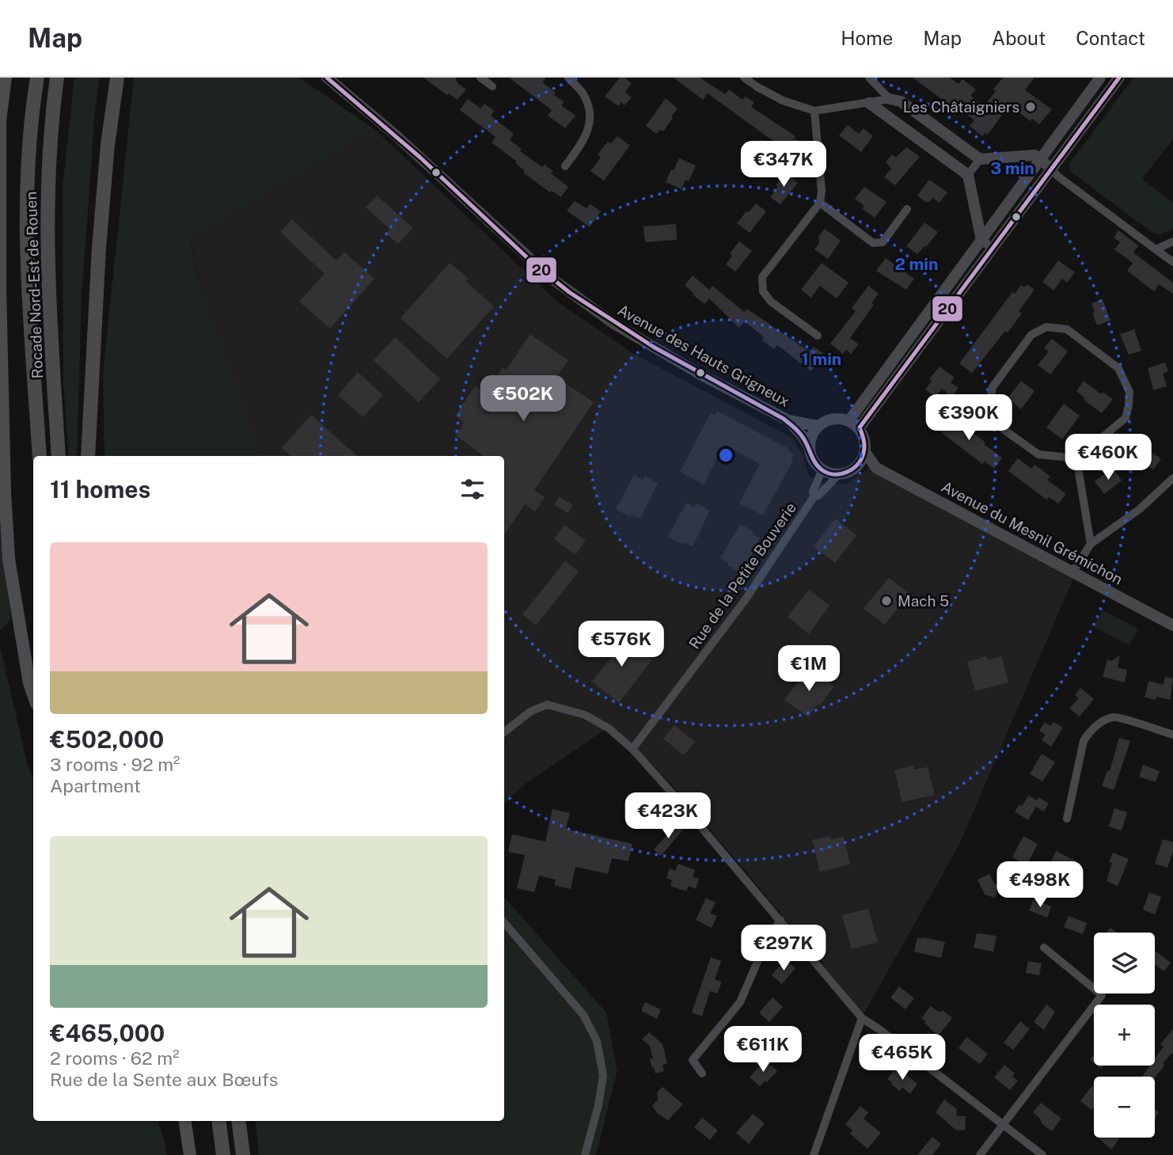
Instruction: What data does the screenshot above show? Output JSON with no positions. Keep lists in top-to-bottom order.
{
  "streets": {
    "highway": ["Rocade Nord-Est de Rouen"],
    "street": ["Avenue des Hauts Grigneux", "Avenue du Mesnil Grémichon", "Rue de la Petite Bouverie"]
  },
  "crossings": [
    ["Avenue des Hauts Grigneux", "Avenue du Mesnil Grémichon"],
    ["Avenue des Hauts Grigneux", "Rue de la Petite Bouverie"],
    ["Avenue du Mesnil Grémichon", "Rue de la Petite Bouverie"]
  ],
  "places": ["Les Châtaigniers", "Mach 5"],
  "lines": ["transit line 20"],
  "page": {
    "header": "Map",
    "nav": [
      "Home",
      "Map",
      "About",
      "Contact"
    ],
    "price": [
      "€347K",
      "€502K",
      "€390K",
      "€460K",
      "€576K",
      "€1M",
      "€423K",
      "€498K",
      "€297K",
      "€611K",
      "€465K"
    ],
    "heading": "11 homes",
    "list": [
      {
        "name": "€502,000",
        "note": "3 rooms · 92 m² · Apartment"
      },
      {
        "name": "€465,000",
        "note": "2 rooms · 62 m² · Rue de la Sente aux Bœufs"
      }
    ],
    "map_buttons": ["+", "−"]
  },
  "rings": ["3 min", "2 min", "1 min"]
}
